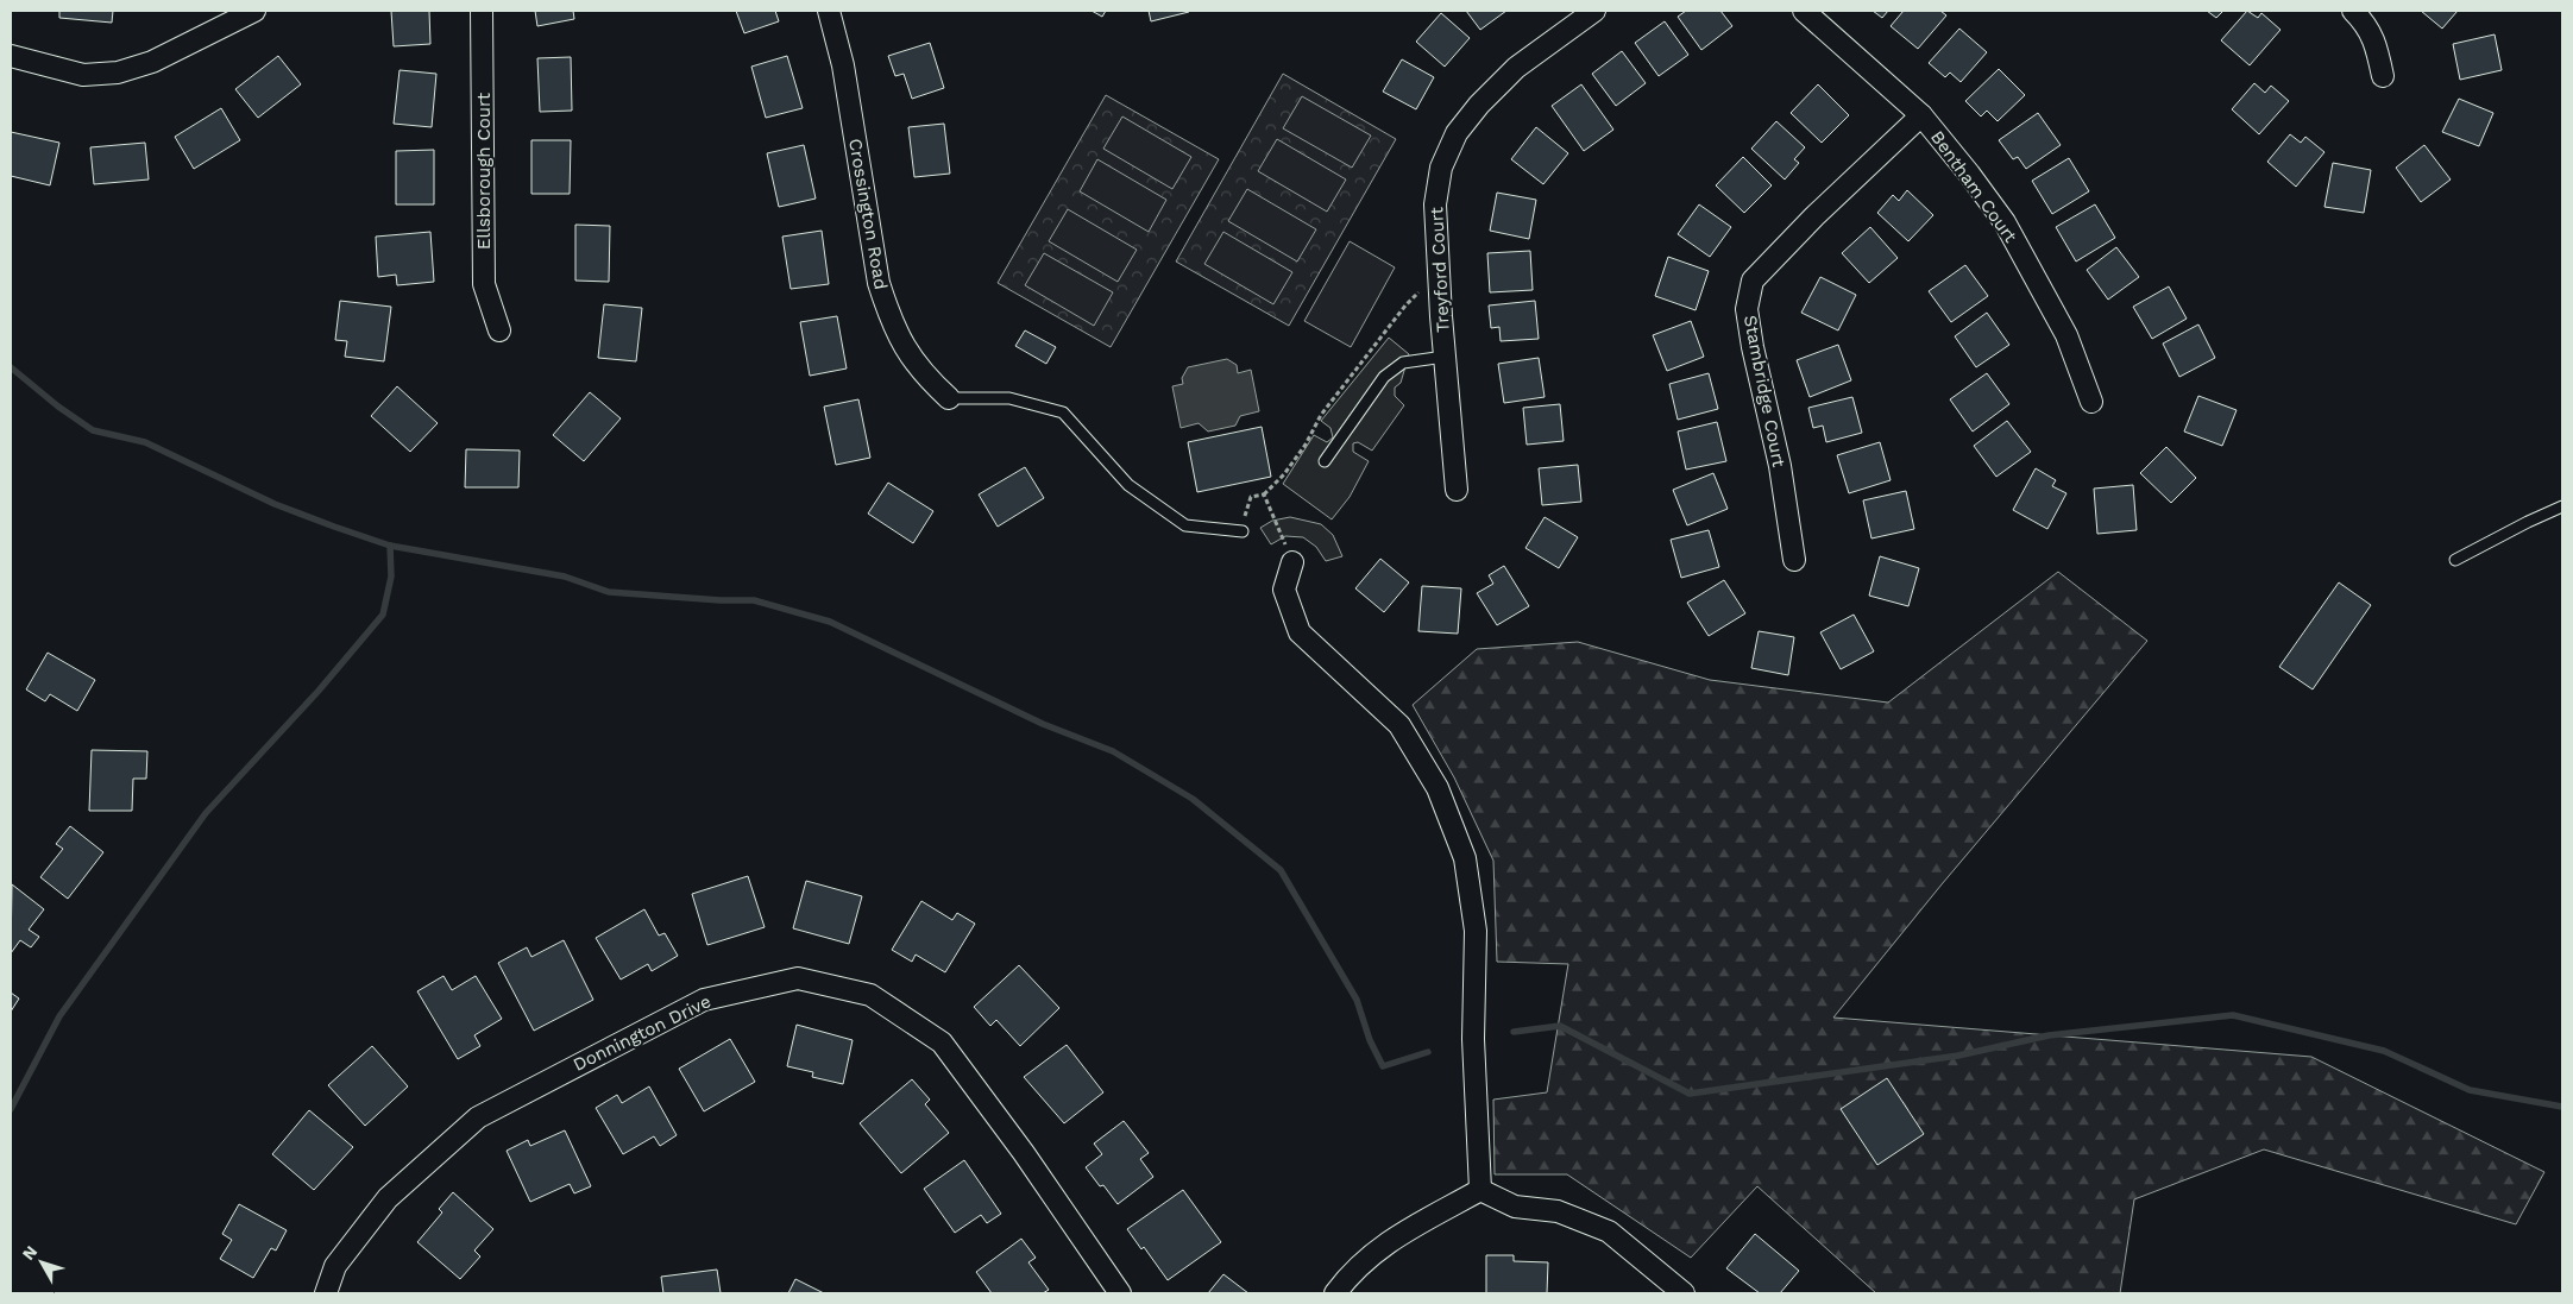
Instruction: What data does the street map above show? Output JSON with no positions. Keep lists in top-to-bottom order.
{
  "streets": {
    "street": [
      "Ellsborough Court",
      "Bentham Court",
      "Crossington Road",
      "Treyford Court",
      "Stambridge Court",
      "Donnington Drive"
    ]
  },
  "crossings": [
    ["Bentham Court", "Stambridge Court"]
  ],
  "north": "top left"
}
